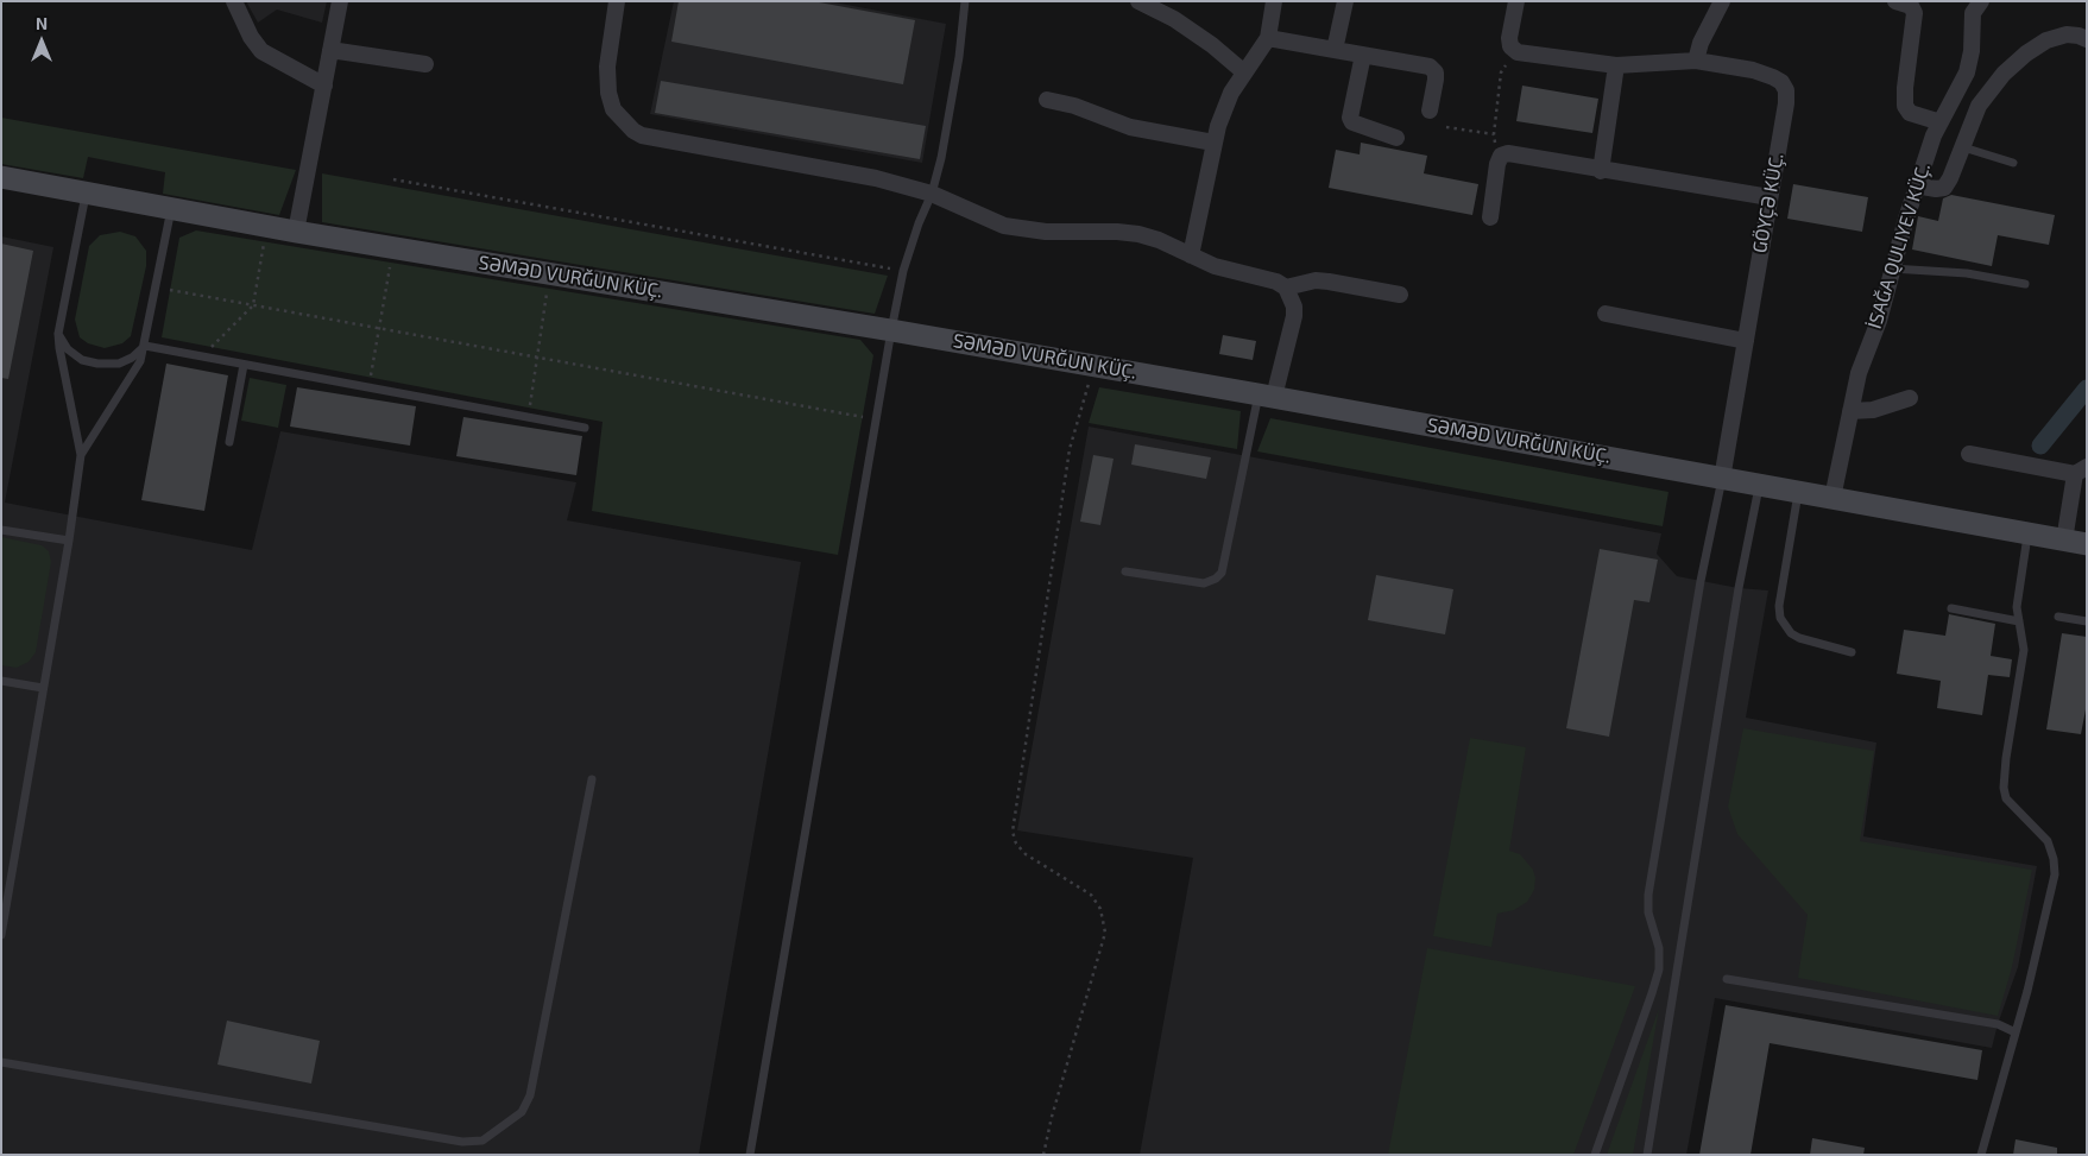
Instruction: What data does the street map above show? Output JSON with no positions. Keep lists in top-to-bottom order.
{
  "streets": {
    "main road": ["SƏMƏD VURĞUN KÜÇ."],
    "street": ["GÖYÇƏ KÜÇ.", "İSAĞA QULIYEV KÜÇ."]
  },
  "crossings": [
    ["GÖYÇƏ KÜÇ.", "SƏMƏD VURĞUN KÜÇ."],
    ["İSAĞA QULIYEV KÜÇ.", "SƏMƏD VURĞUN KÜÇ."]
  ],
  "north": "top"
}
